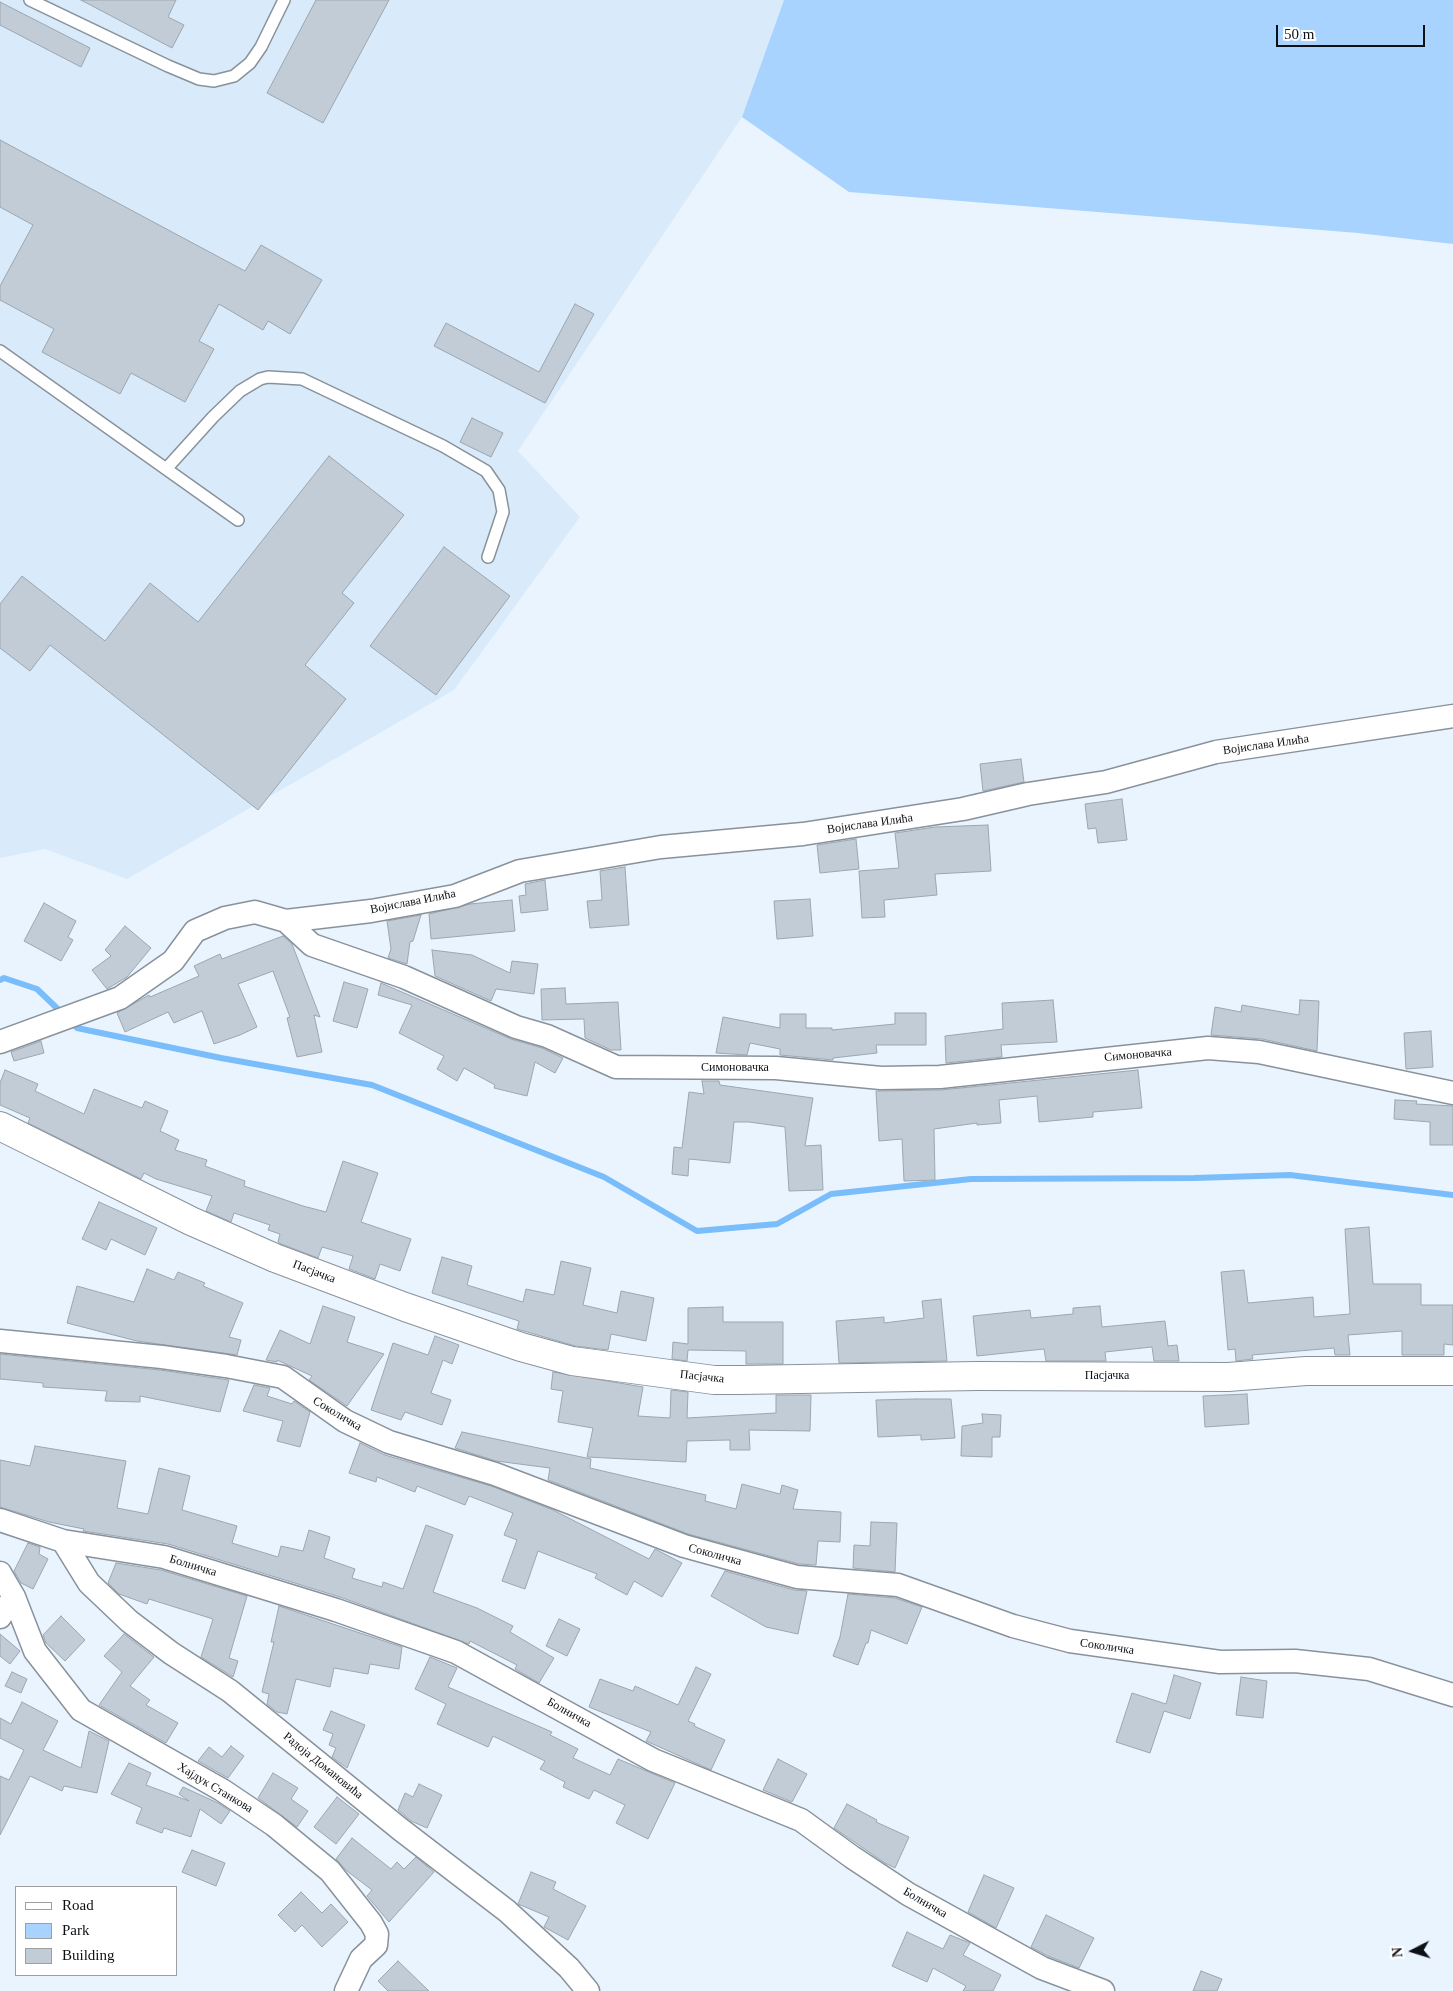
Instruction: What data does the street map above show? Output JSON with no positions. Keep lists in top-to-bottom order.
{
  "streets": {
    "main road": ["Пасјачка"],
    "street": [
      "Војислава Илића",
      "Симоновачка",
      "Соколичка",
      "Болничка",
      "Радоја Домановића",
      "Хајдук Станкова"
    ]
  },
  "crossings": [
    ["Војислава Илића", "Симоновачка"],
    ["Болничка", "Радоја Домановића"]
  ],
  "legend": ["Road", "Park", "Building"],
  "scale_bar": "50 m",
  "north": "left"
}
